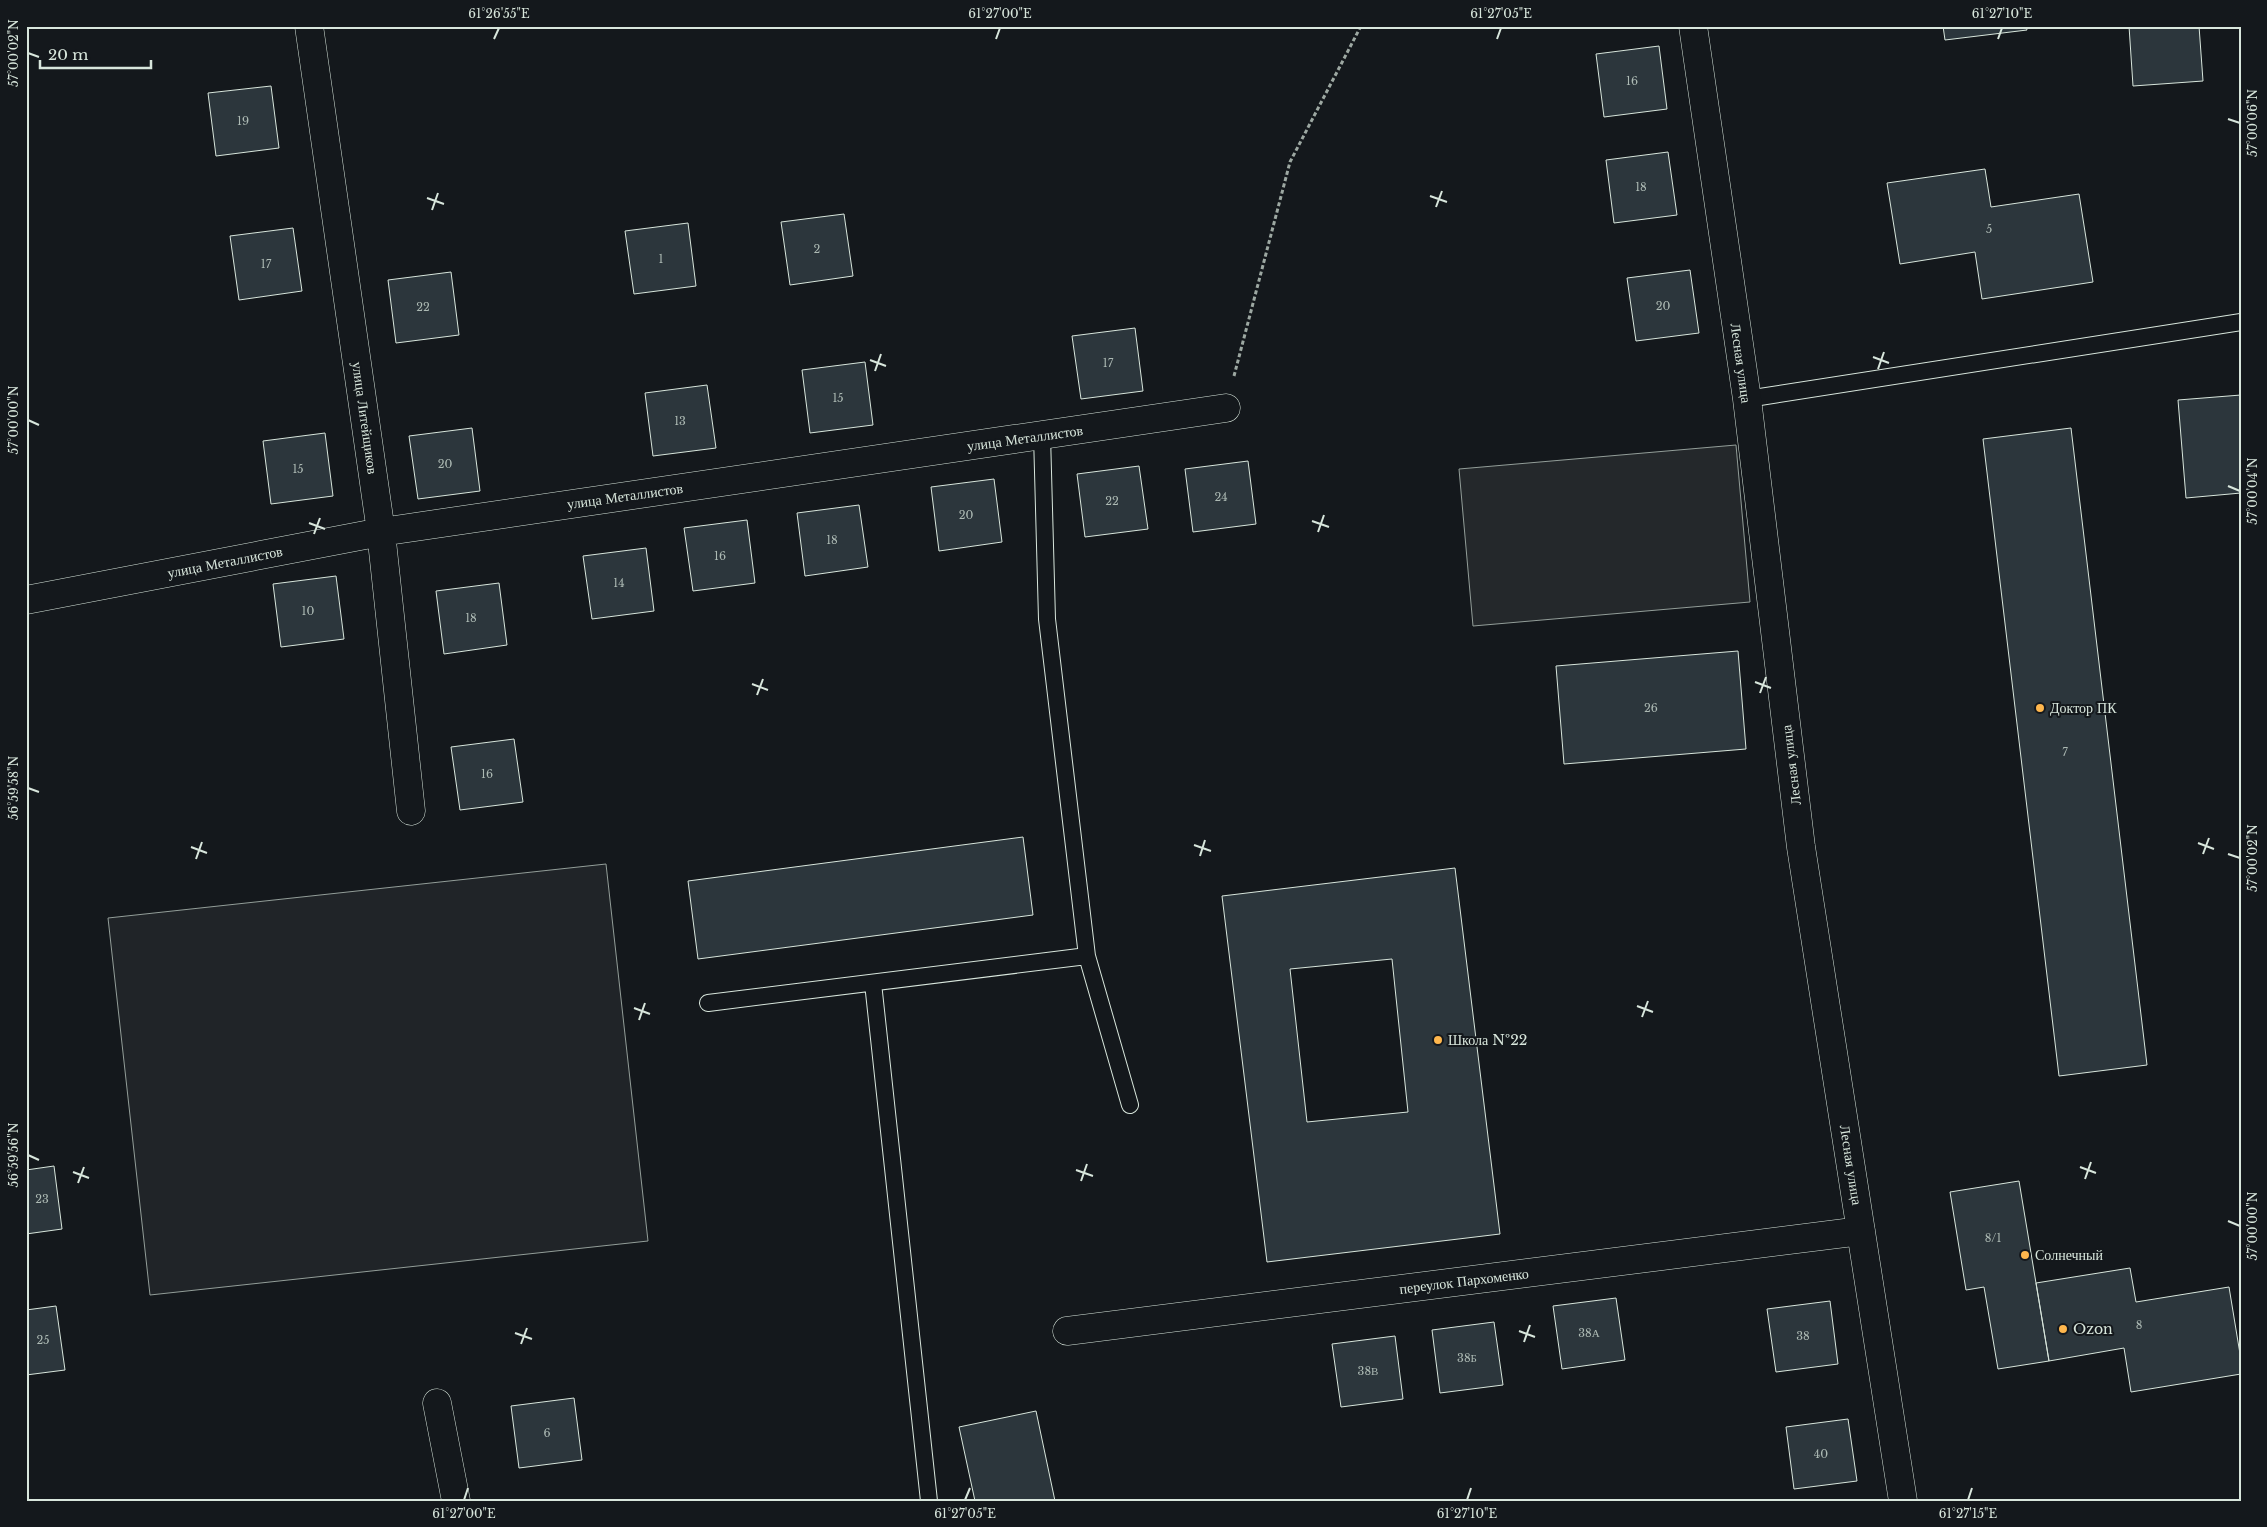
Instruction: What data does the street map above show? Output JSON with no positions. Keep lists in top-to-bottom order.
{
  "streets": {
    "street": [
      "Лесная улица",
      "улица Литейщиков",
      "улица Металлистов",
      "переулок Пархоменко"
    ]
  },
  "crossings": [
    ["Лесная улица", "переулок Пархоменко"],
    ["улица Литейщиков", "улица Металлистов"]
  ],
  "places": [
    "Доктор ПК",
    "Школа №22",
    "Солнечный",
    "Ozon"
  ],
  "house_numbers": [
    "16",
    "19",
    "18",
    "5",
    "2",
    "1",
    "17",
    "20",
    "22",
    "17",
    "15",
    "13",
    "20",
    "15",
    "24",
    "22",
    "20",
    "18",
    "16",
    "14",
    "10",
    "18",
    "26",
    "7",
    "16",
    "23",
    "8/1",
    "8",
    "38А",
    "38",
    "25",
    "38Б",
    "38В",
    "6",
    "40"
  ],
  "scale_bar": "20 m",
  "coordinates": [
    "61°26'55\"E",
    "61°27'00\"E",
    "61°27'05\"E",
    "61°27'10\"E",
    "57°00'02\"N",
    "57°00'06\"N",
    "57°00'00\"N",
    "57°00'04\"N",
    "56°59'58\"N",
    "56°59'56\"N",
    "61°27'15\"E"
  ]
}
